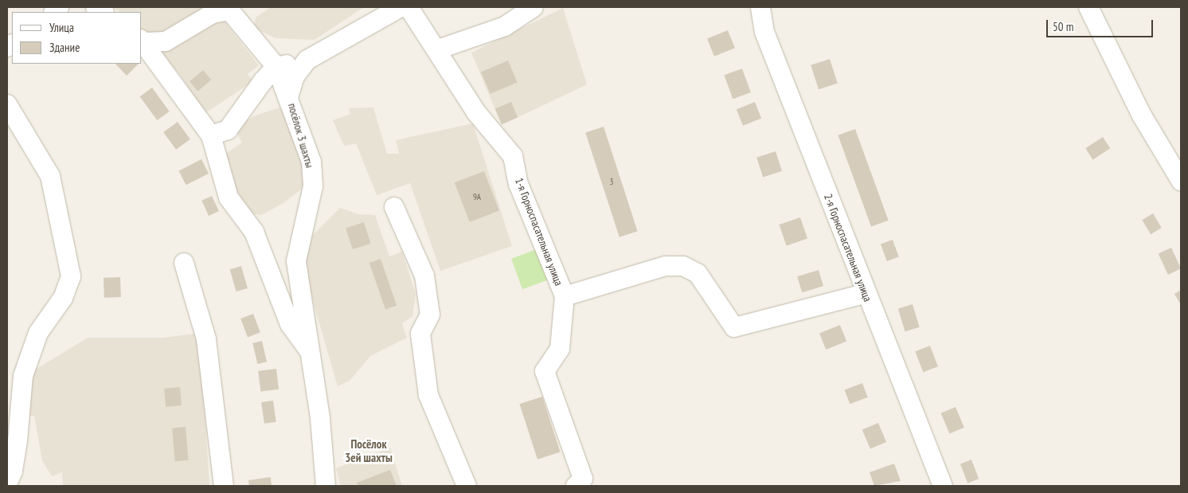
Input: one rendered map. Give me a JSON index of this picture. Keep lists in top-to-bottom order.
{
  "streets": {
    "street": ["посёлок 3 шахты", "1-я Горноспасательная улица", "2-я Горноспасательная улица"]
  },
  "districts": ["Посёлок 3ей шахты"],
  "house_numbers": ["3", "9А"],
  "legend": ["Улица", "Здание"],
  "scale_bar": "50 m"
}
